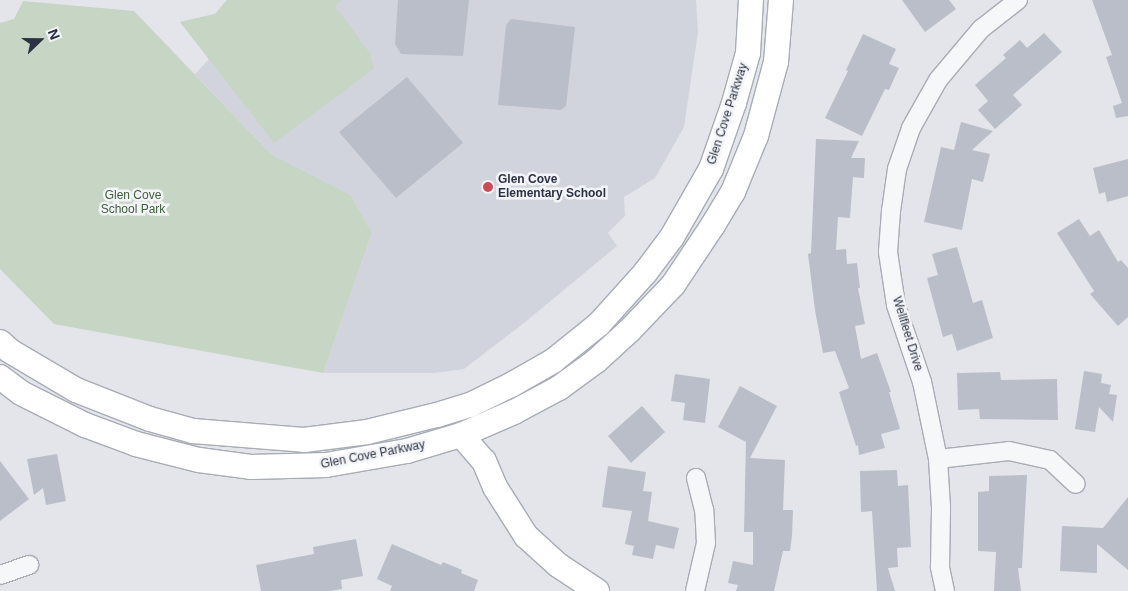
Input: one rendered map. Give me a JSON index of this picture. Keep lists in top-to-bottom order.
{
  "streets": {
    "main road": ["Glen Cove Parkway"],
    "street": ["Wellfleet Drive"]
  },
  "parks": ["Glen Cove School Park"],
  "places": ["Glen Cove Elementary School"],
  "north": "right"
}
